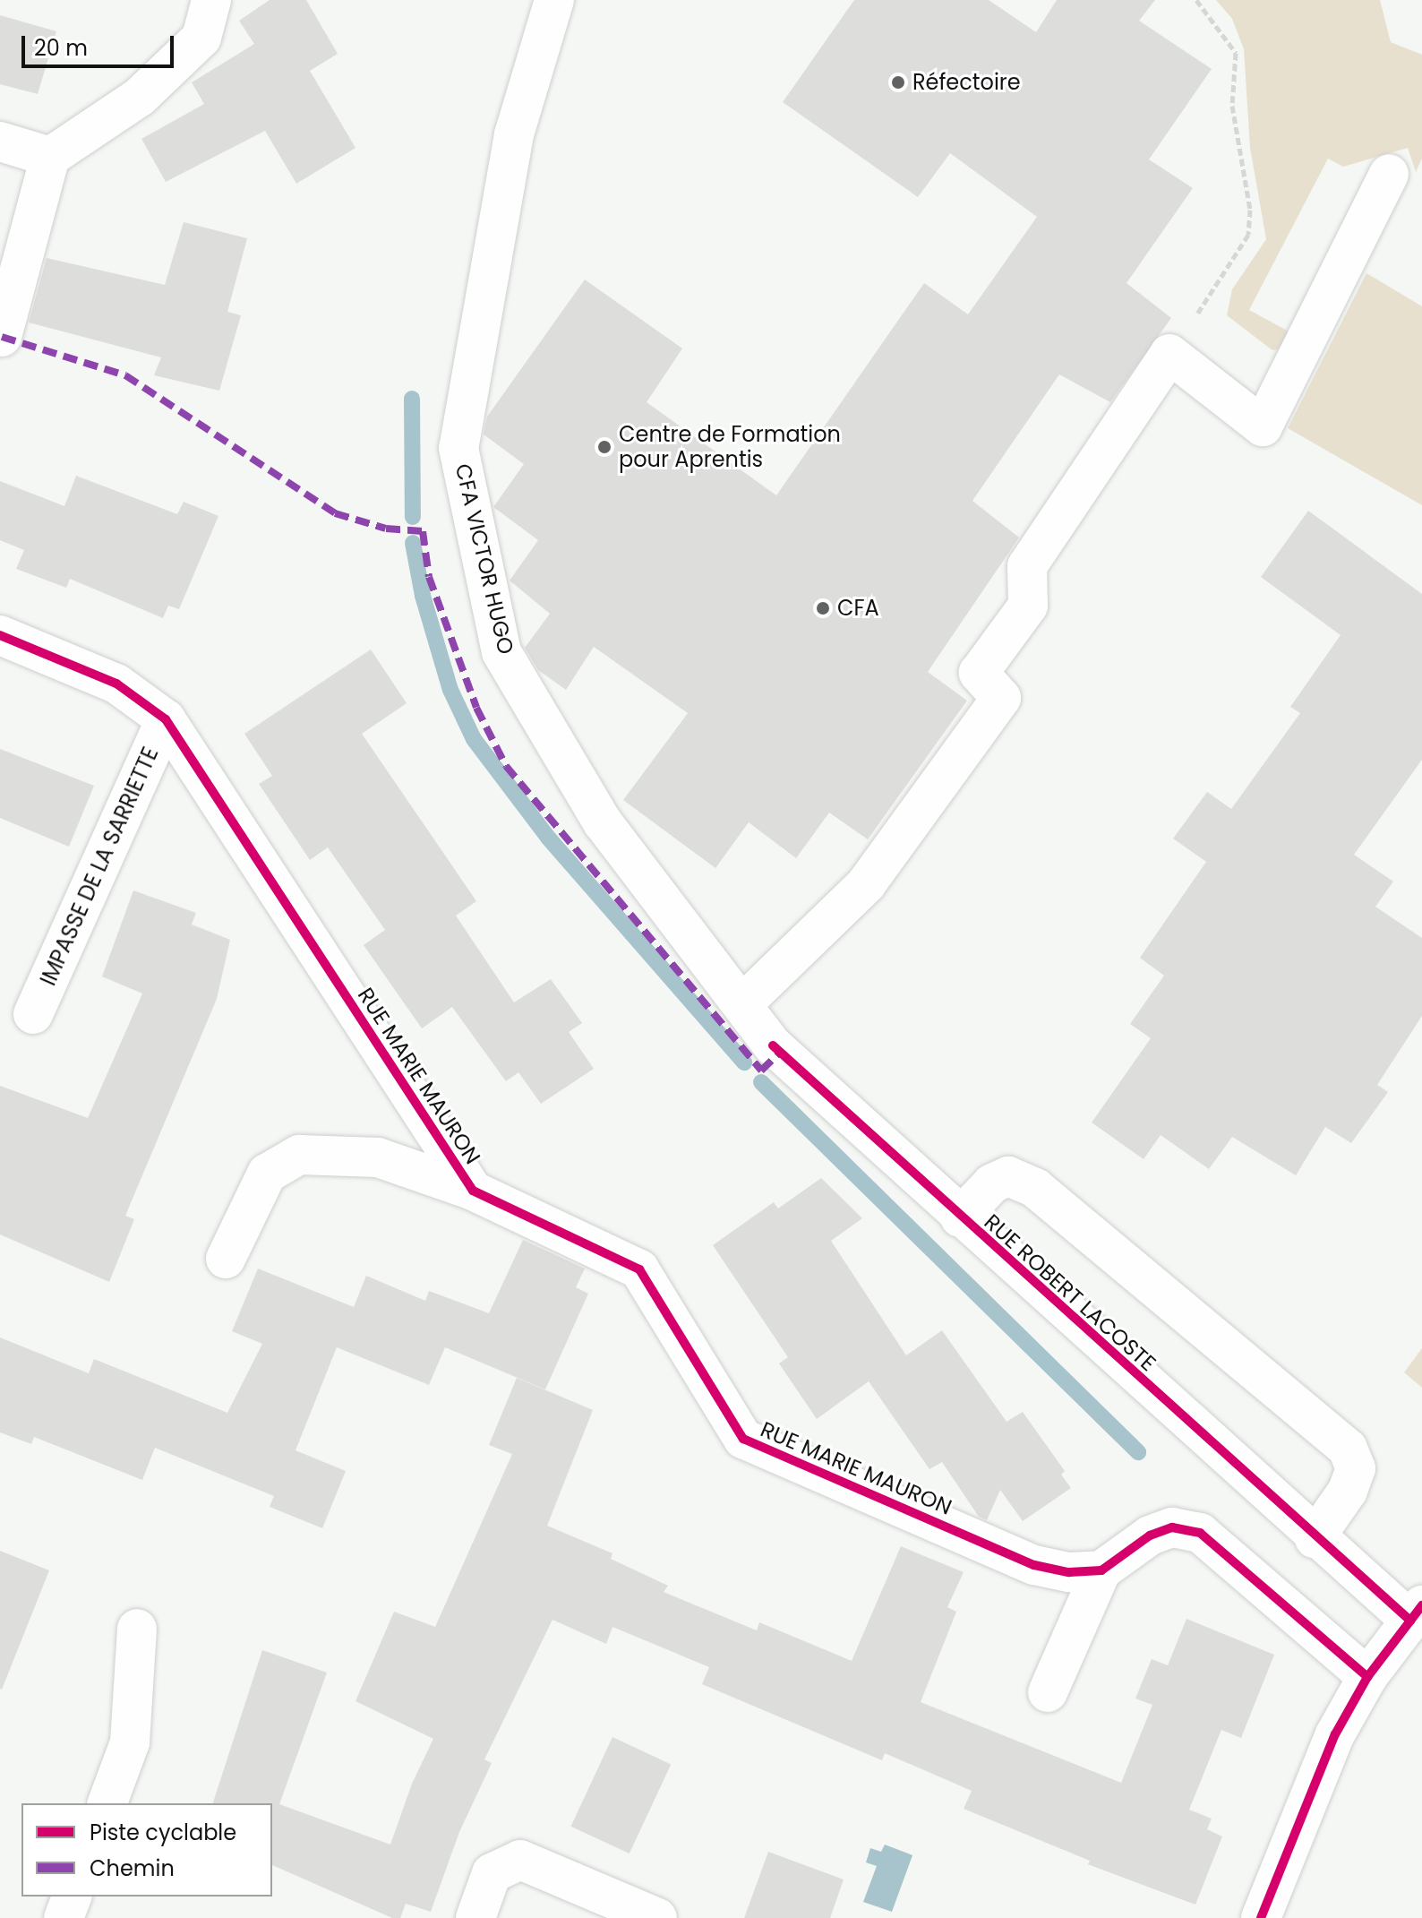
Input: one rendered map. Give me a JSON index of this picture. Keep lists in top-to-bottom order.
{
  "streets": {
    "street": [
      "CFA VICTOR HUGO",
      "IMPASSE DE LA SARRIETTE",
      "RUE MARIE MAURON",
      "RUE ROBERT LACOSTE"
    ]
  },
  "crossings": [
    ["CFA VICTOR HUGO", "RUE ROBERT LACOSTE"],
    ["IMPASSE DE LA SARRIETTE", "RUE MARIE MAURON"]
  ],
  "places": ["Réfectoire", "Centre de Formation pour Aprentis", "CFA"],
  "legend": ["Piste cyclable", "Chemin"],
  "scale_bar": "20 m"
}
